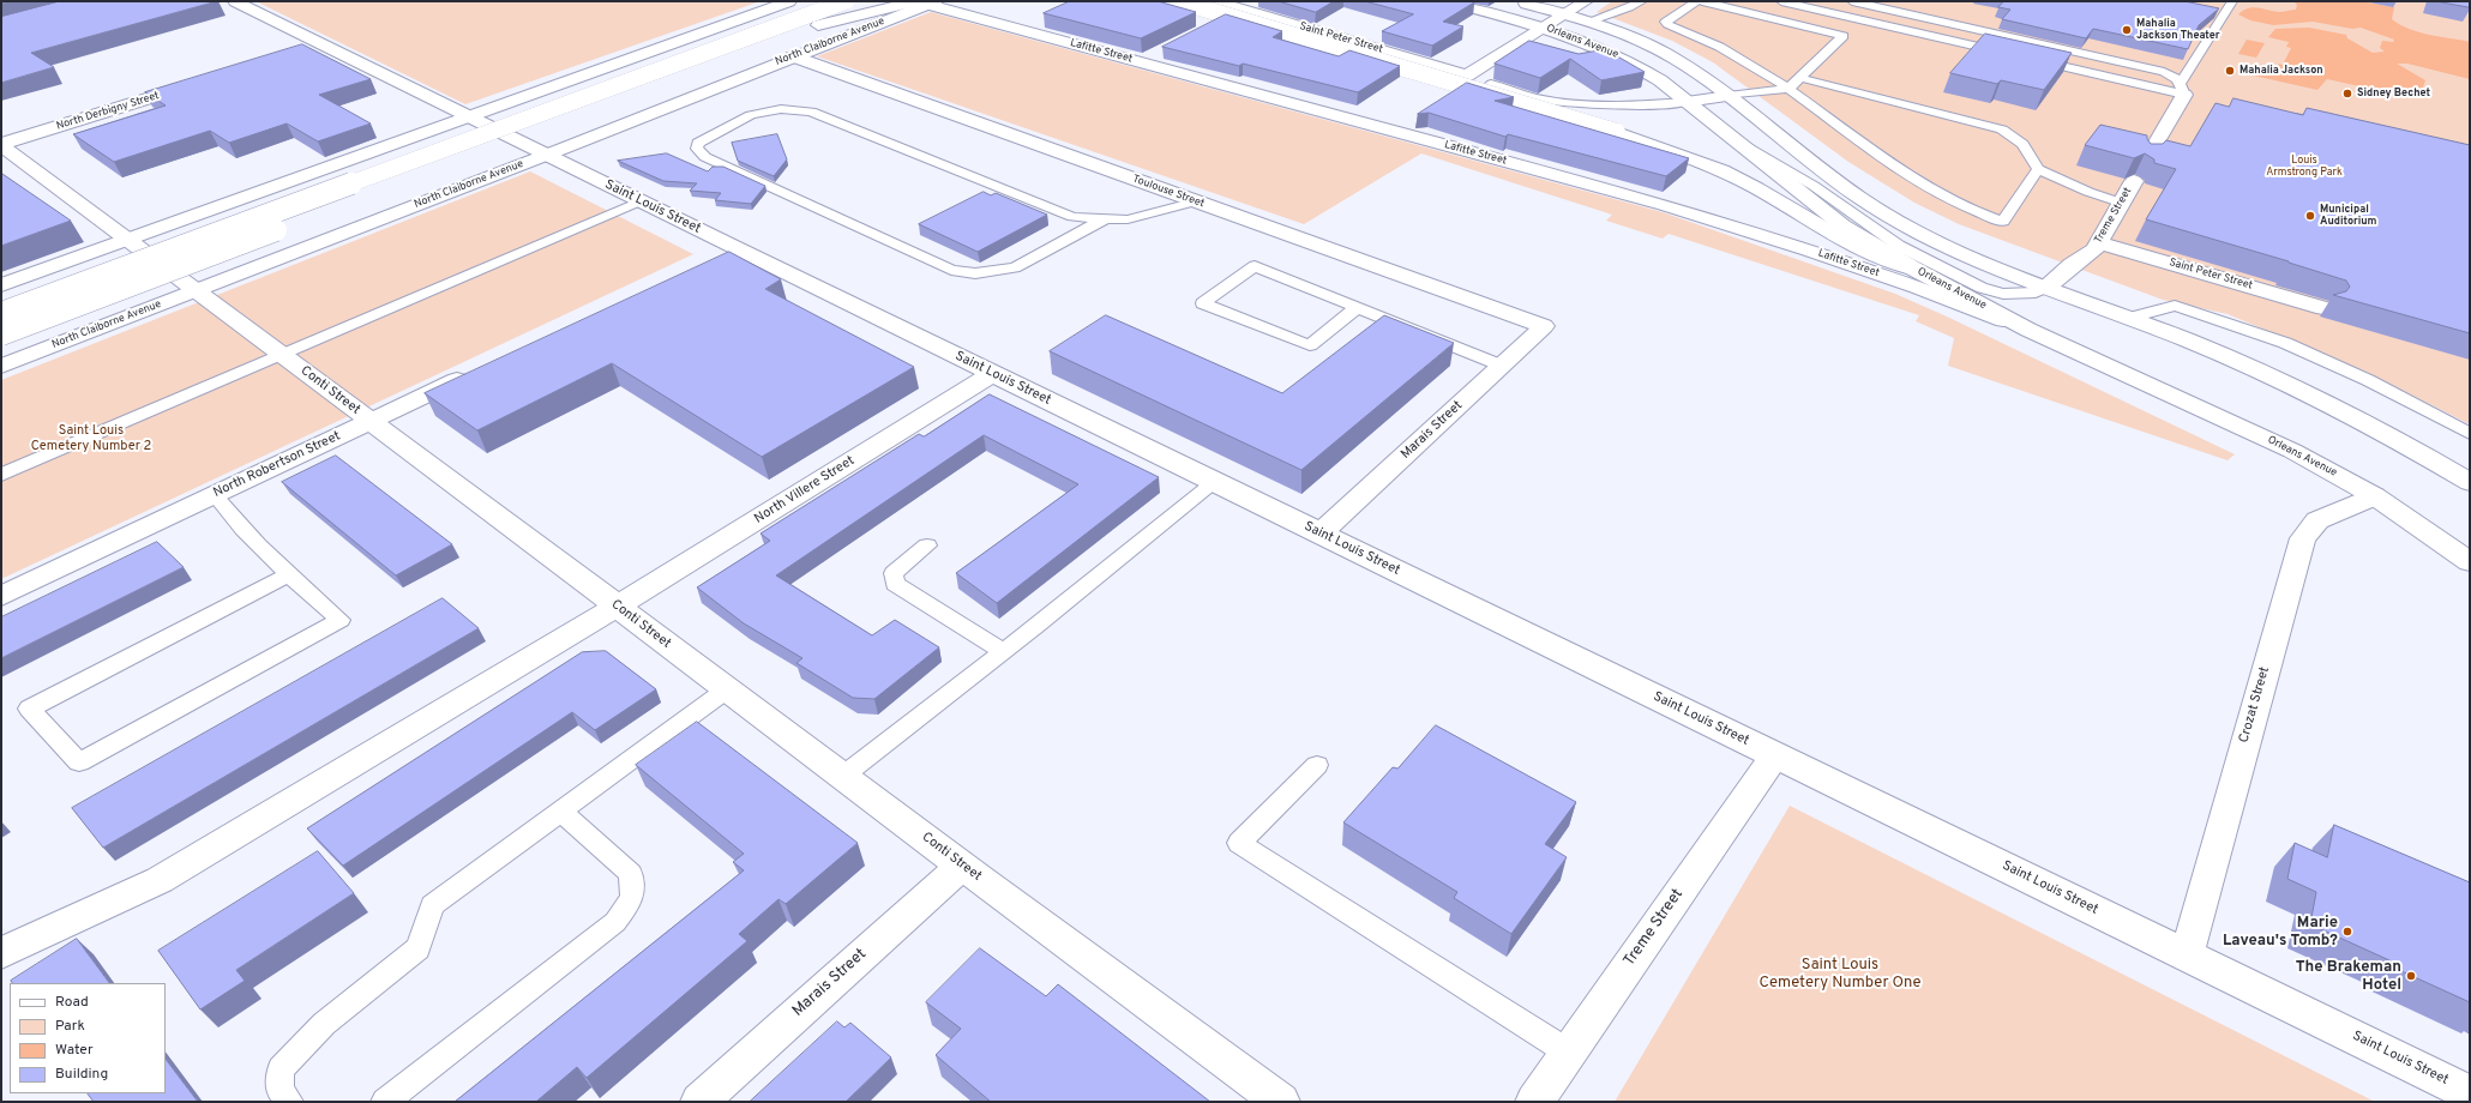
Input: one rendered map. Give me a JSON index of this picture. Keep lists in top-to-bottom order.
{
  "streets": {
    "main road": [
      "Saint Peter Street",
      "North Claiborne Avenue",
      "Orleans Avenue",
      "Lafitte Street",
      "North Derbigny Street",
      "Toulouse Street",
      "Saint Louis Street",
      "Treme Street",
      "Conti Street",
      "Marais Street",
      "North Robertson Street",
      "North Villere Street",
      "Crozat Street"
    ]
  },
  "crossings": [
    ["Saint Peter Street", "Orleans Avenue"],
    ["Saint Peter Street", "Treme Street"],
    ["North Claiborne Avenue", "Lafitte Street"],
    ["North Claiborne Avenue", "Toulouse Street"],
    ["North Claiborne Avenue", "Saint Louis Street"],
    ["North Claiborne Avenue", "Conti Street"],
    ["Orleans Avenue", "Lafitte Street"],
    ["Orleans Avenue", "Treme Street"],
    ["Orleans Avenue", "Crozat Street"],
    ["North Derbigny Street", "Conti Street"],
    ["Toulouse Street", "Marais Street"],
    ["Saint Louis Street", "Treme Street"],
    ["Saint Louis Street", "Marais Street"],
    ["Saint Louis Street", "North Villere Street"],
    ["Saint Louis Street", "Crozat Street"],
    ["Conti Street", "Marais Street"],
    ["Conti Street", "North Robertson Street"],
    ["Conti Street", "North Villere Street"]
  ],
  "parks": ["Louis Armstrong Park", "Saint Louis Cemetery Number 2", "Saint Louis Cemetery Number One"],
  "places": [
    "Mahalia Jackson Theater",
    "Mahalia Jackson",
    "Sidney Bechet",
    "Municipal Auditorium",
    "Marie Laveau's Tomb?",
    "The Brakeman Hotel"
  ],
  "legend": [
    "Road",
    "Park",
    "Water",
    "Building"
  ]
}
